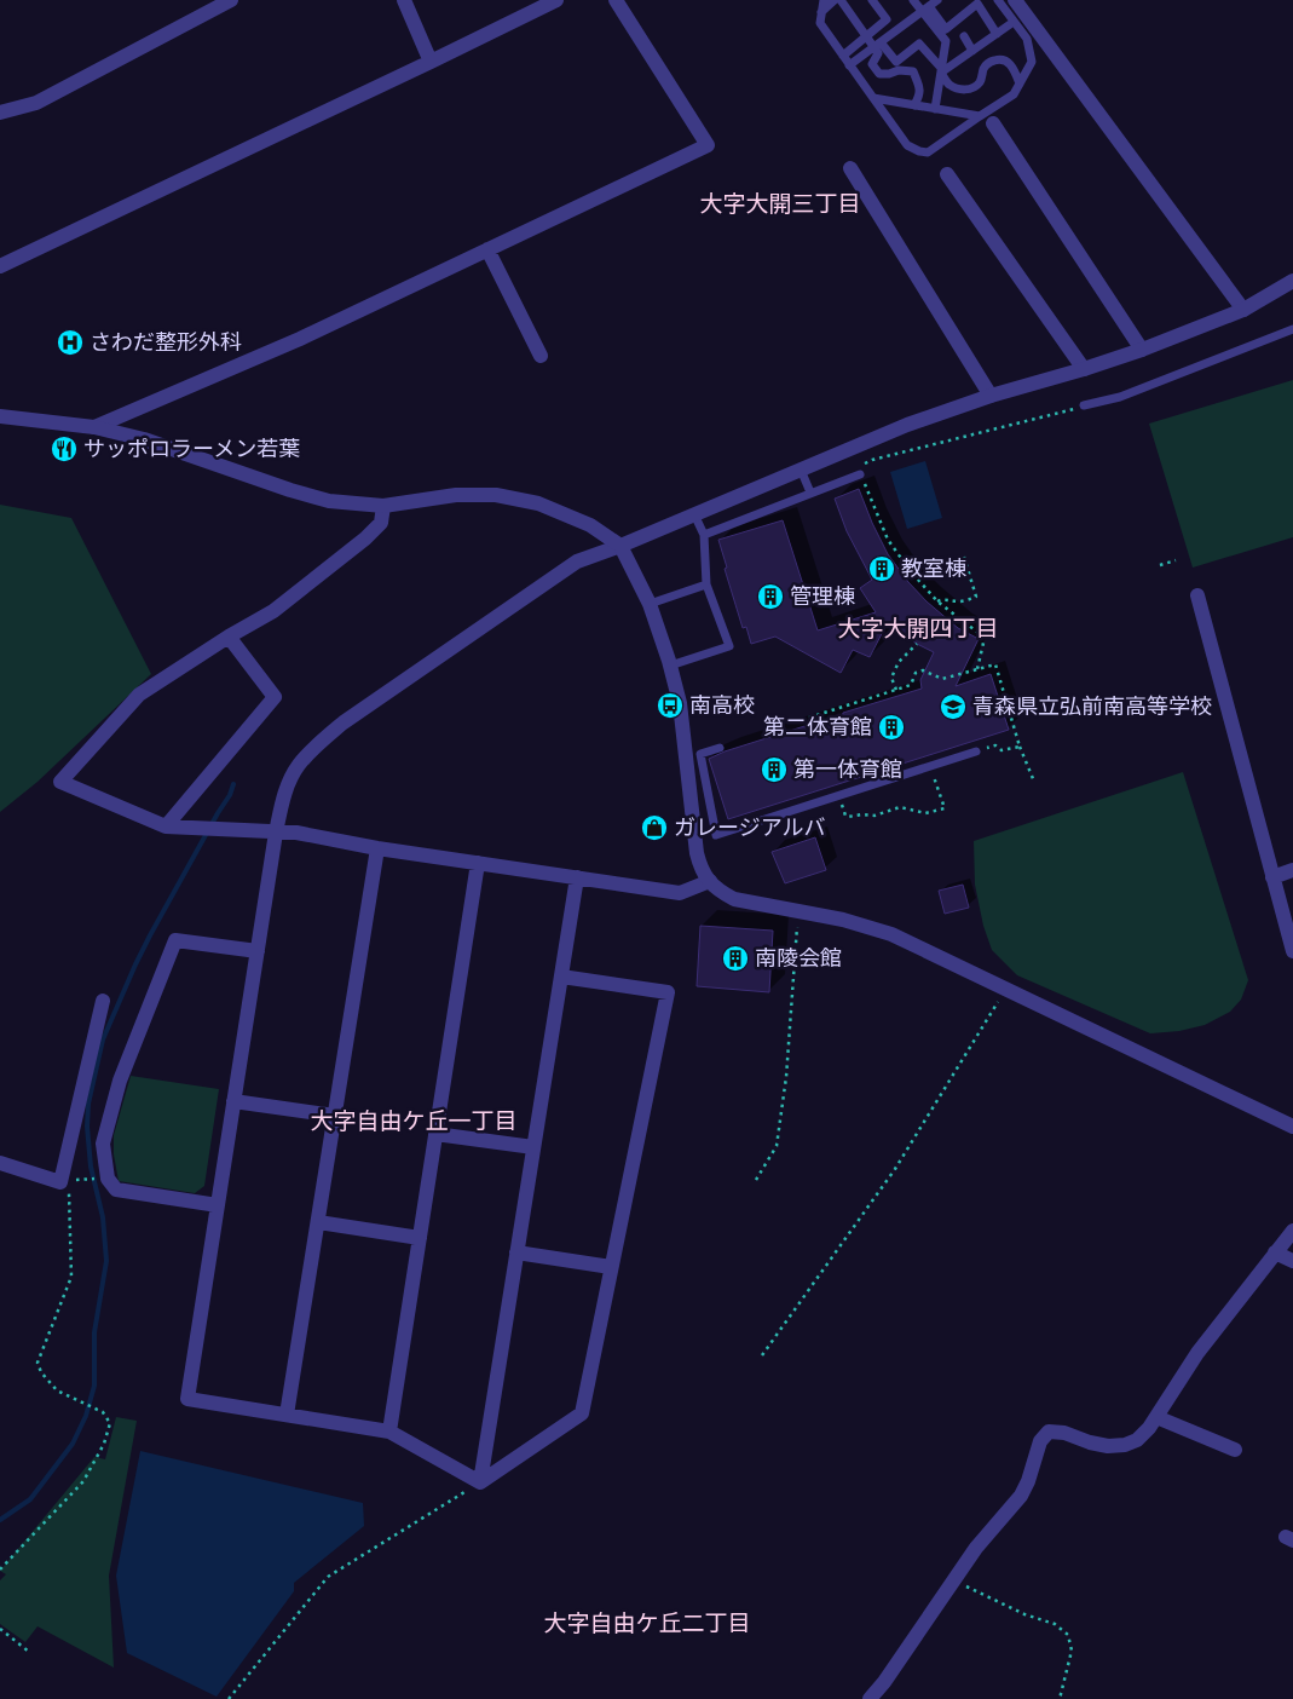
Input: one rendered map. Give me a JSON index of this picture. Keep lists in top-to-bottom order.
{
  "districts": [
    "大字大開三丁目",
    "大字大開四丁目",
    "大字自由ケ丘一丁目",
    "大字自由ケ丘二丁目"
  ],
  "places": {
    "hospital": ["さわだ整形外科"],
    "restaurant": ["サッポロラーメン若葉"],
    "building": [
      "教室棟",
      "管理棟",
      "第二体育館",
      "第一体育館",
      "南陵会館"
    ],
    "bus stop": ["南高校"],
    "school or university": ["青森県立弘前南高等学校"],
    "shop": ["ガレージアルバ"]
  }
}
